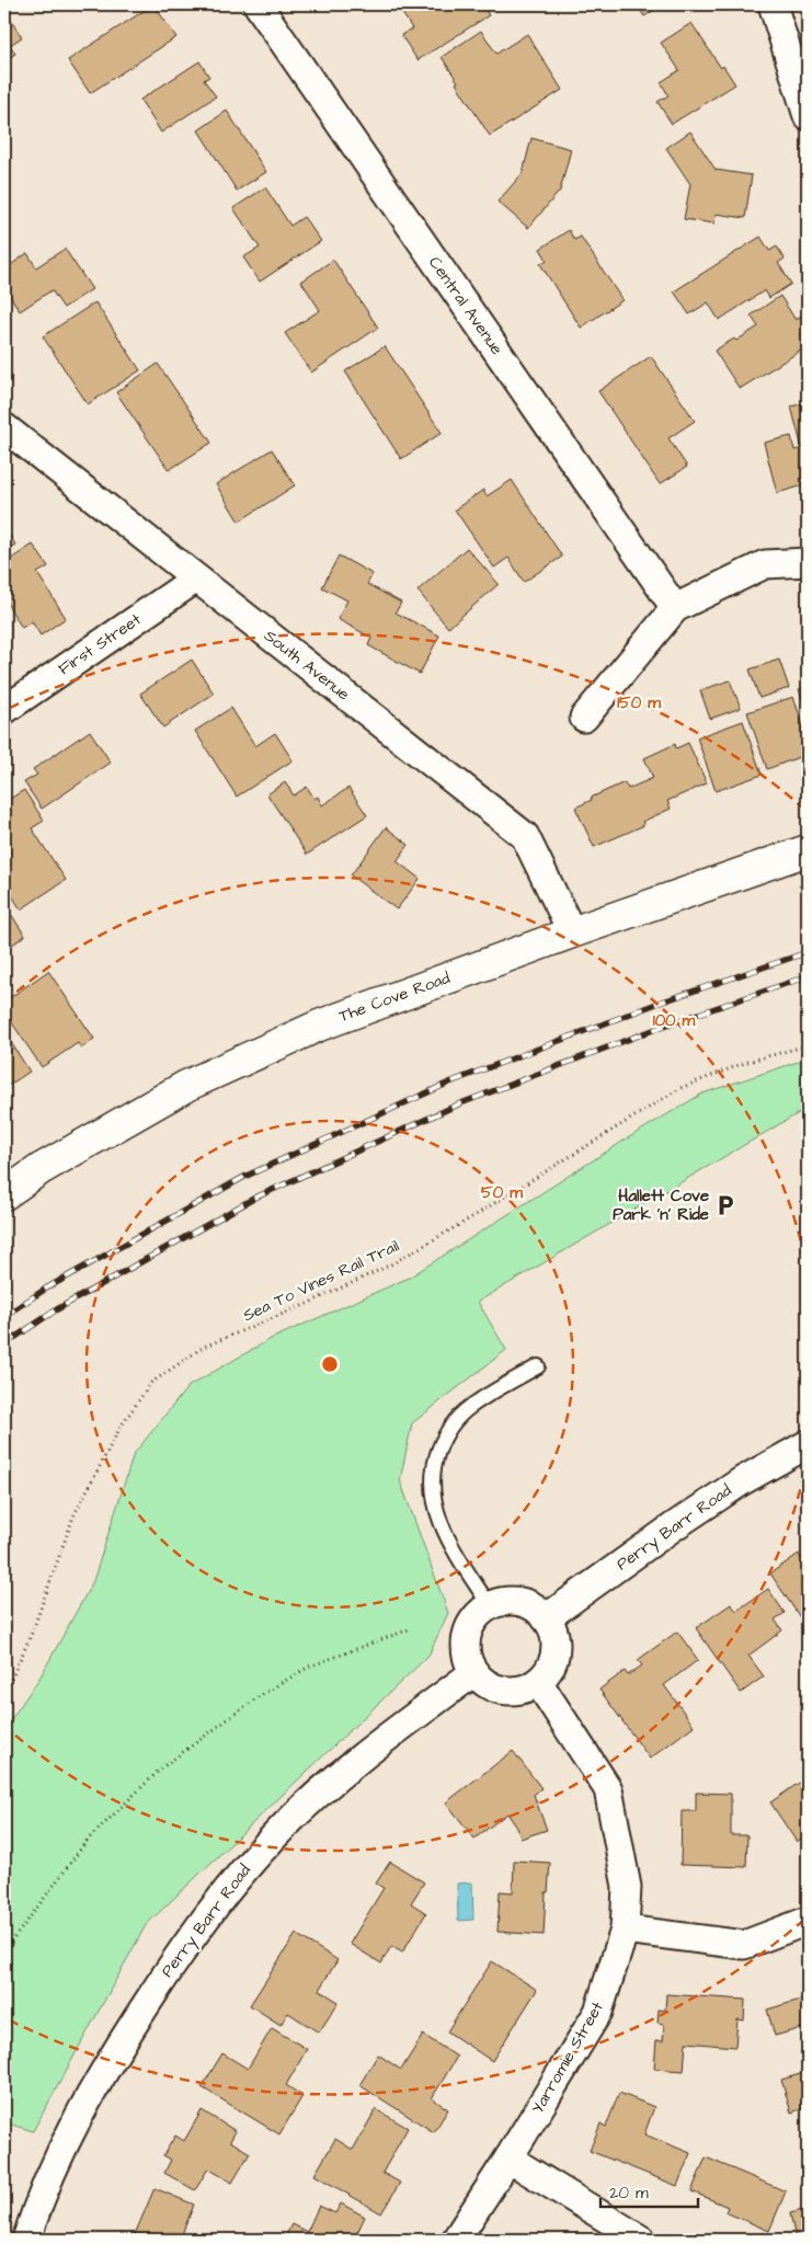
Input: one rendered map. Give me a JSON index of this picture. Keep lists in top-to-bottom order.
{
  "streets": {
    "street": [
      "Central Avenue",
      "First Street",
      "South Avenue",
      "The Cove Road",
      "Perry Barr Road",
      "Yarromie Street"
    ],
    "path": ["Sea To Vines Rail Trail"]
  },
  "crossings": [
    ["First Street", "South Avenue"],
    ["South Avenue", "The Cove Road"],
    ["Perry Barr Road", "Yarromie Street"]
  ],
  "places": {
    "parking": ["Hallett Cove Park 'n' Ride"]
  },
  "scale_bar": "20 m",
  "rings": ["150 m", "100 m", "50 m"]
}
